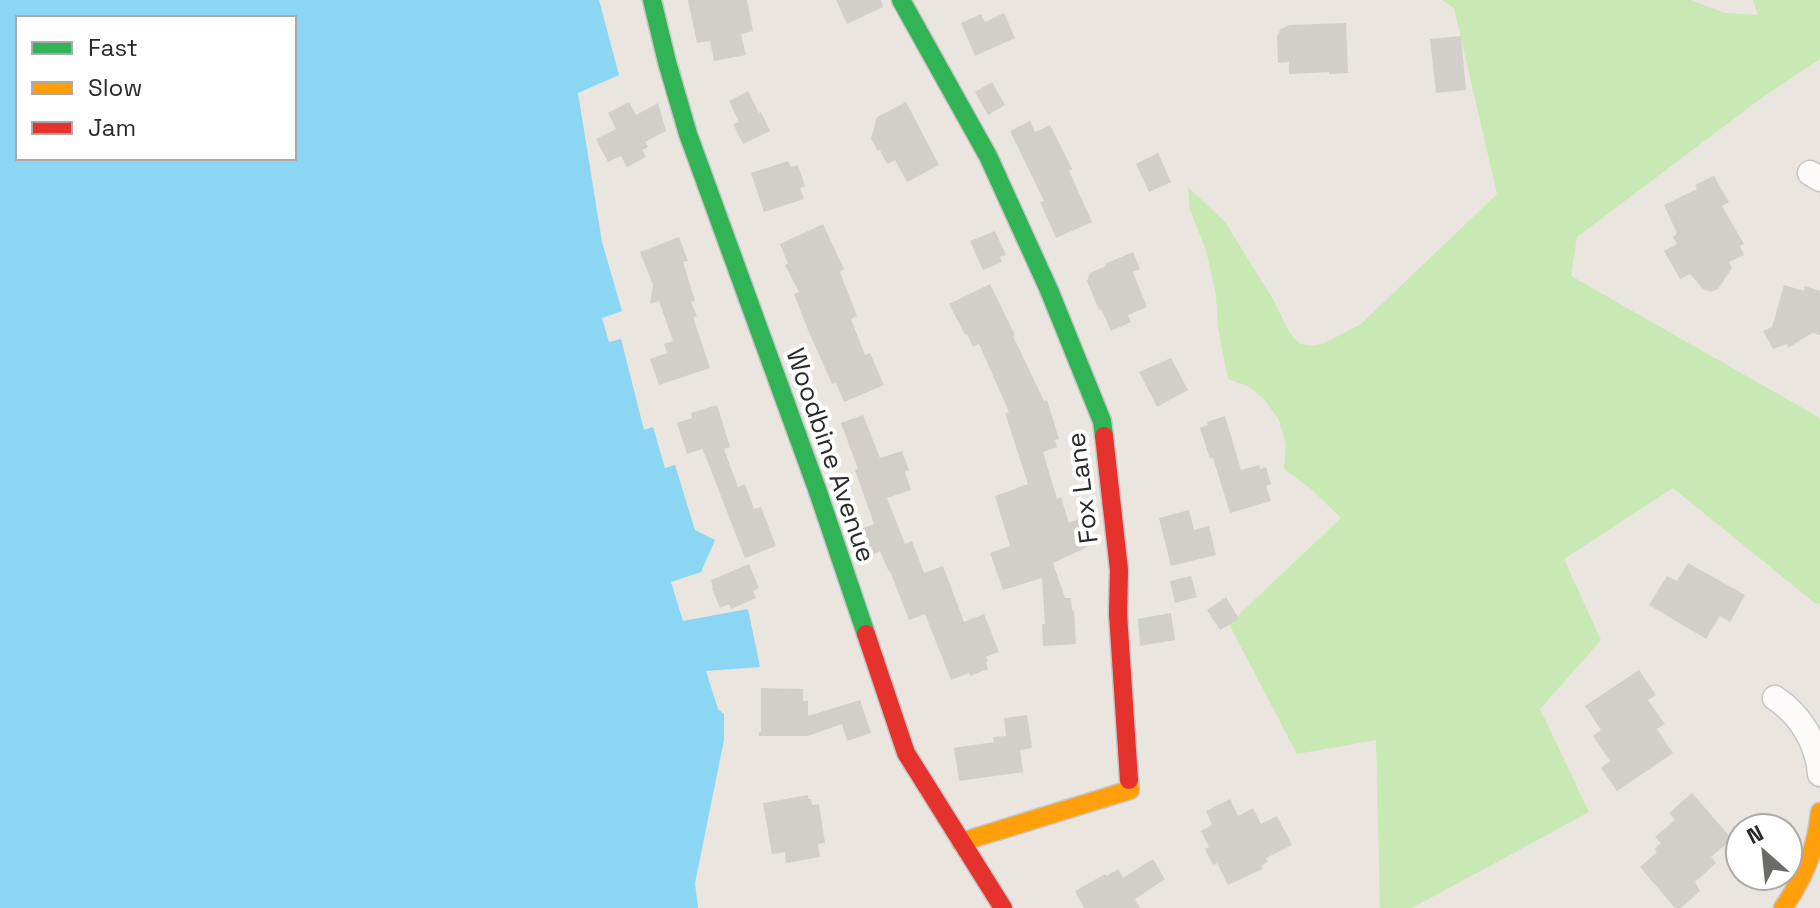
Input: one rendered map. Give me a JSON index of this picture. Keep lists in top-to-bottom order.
{
  "streets": {
    "street": ["Woodbine Avenue", "Fox Lane"]
  },
  "crossings": [
    ["Woodbine Avenue", "Fox Lane"]
  ],
  "legend": ["Fast", "Slow", "Jam"],
  "north": "top left"
}
